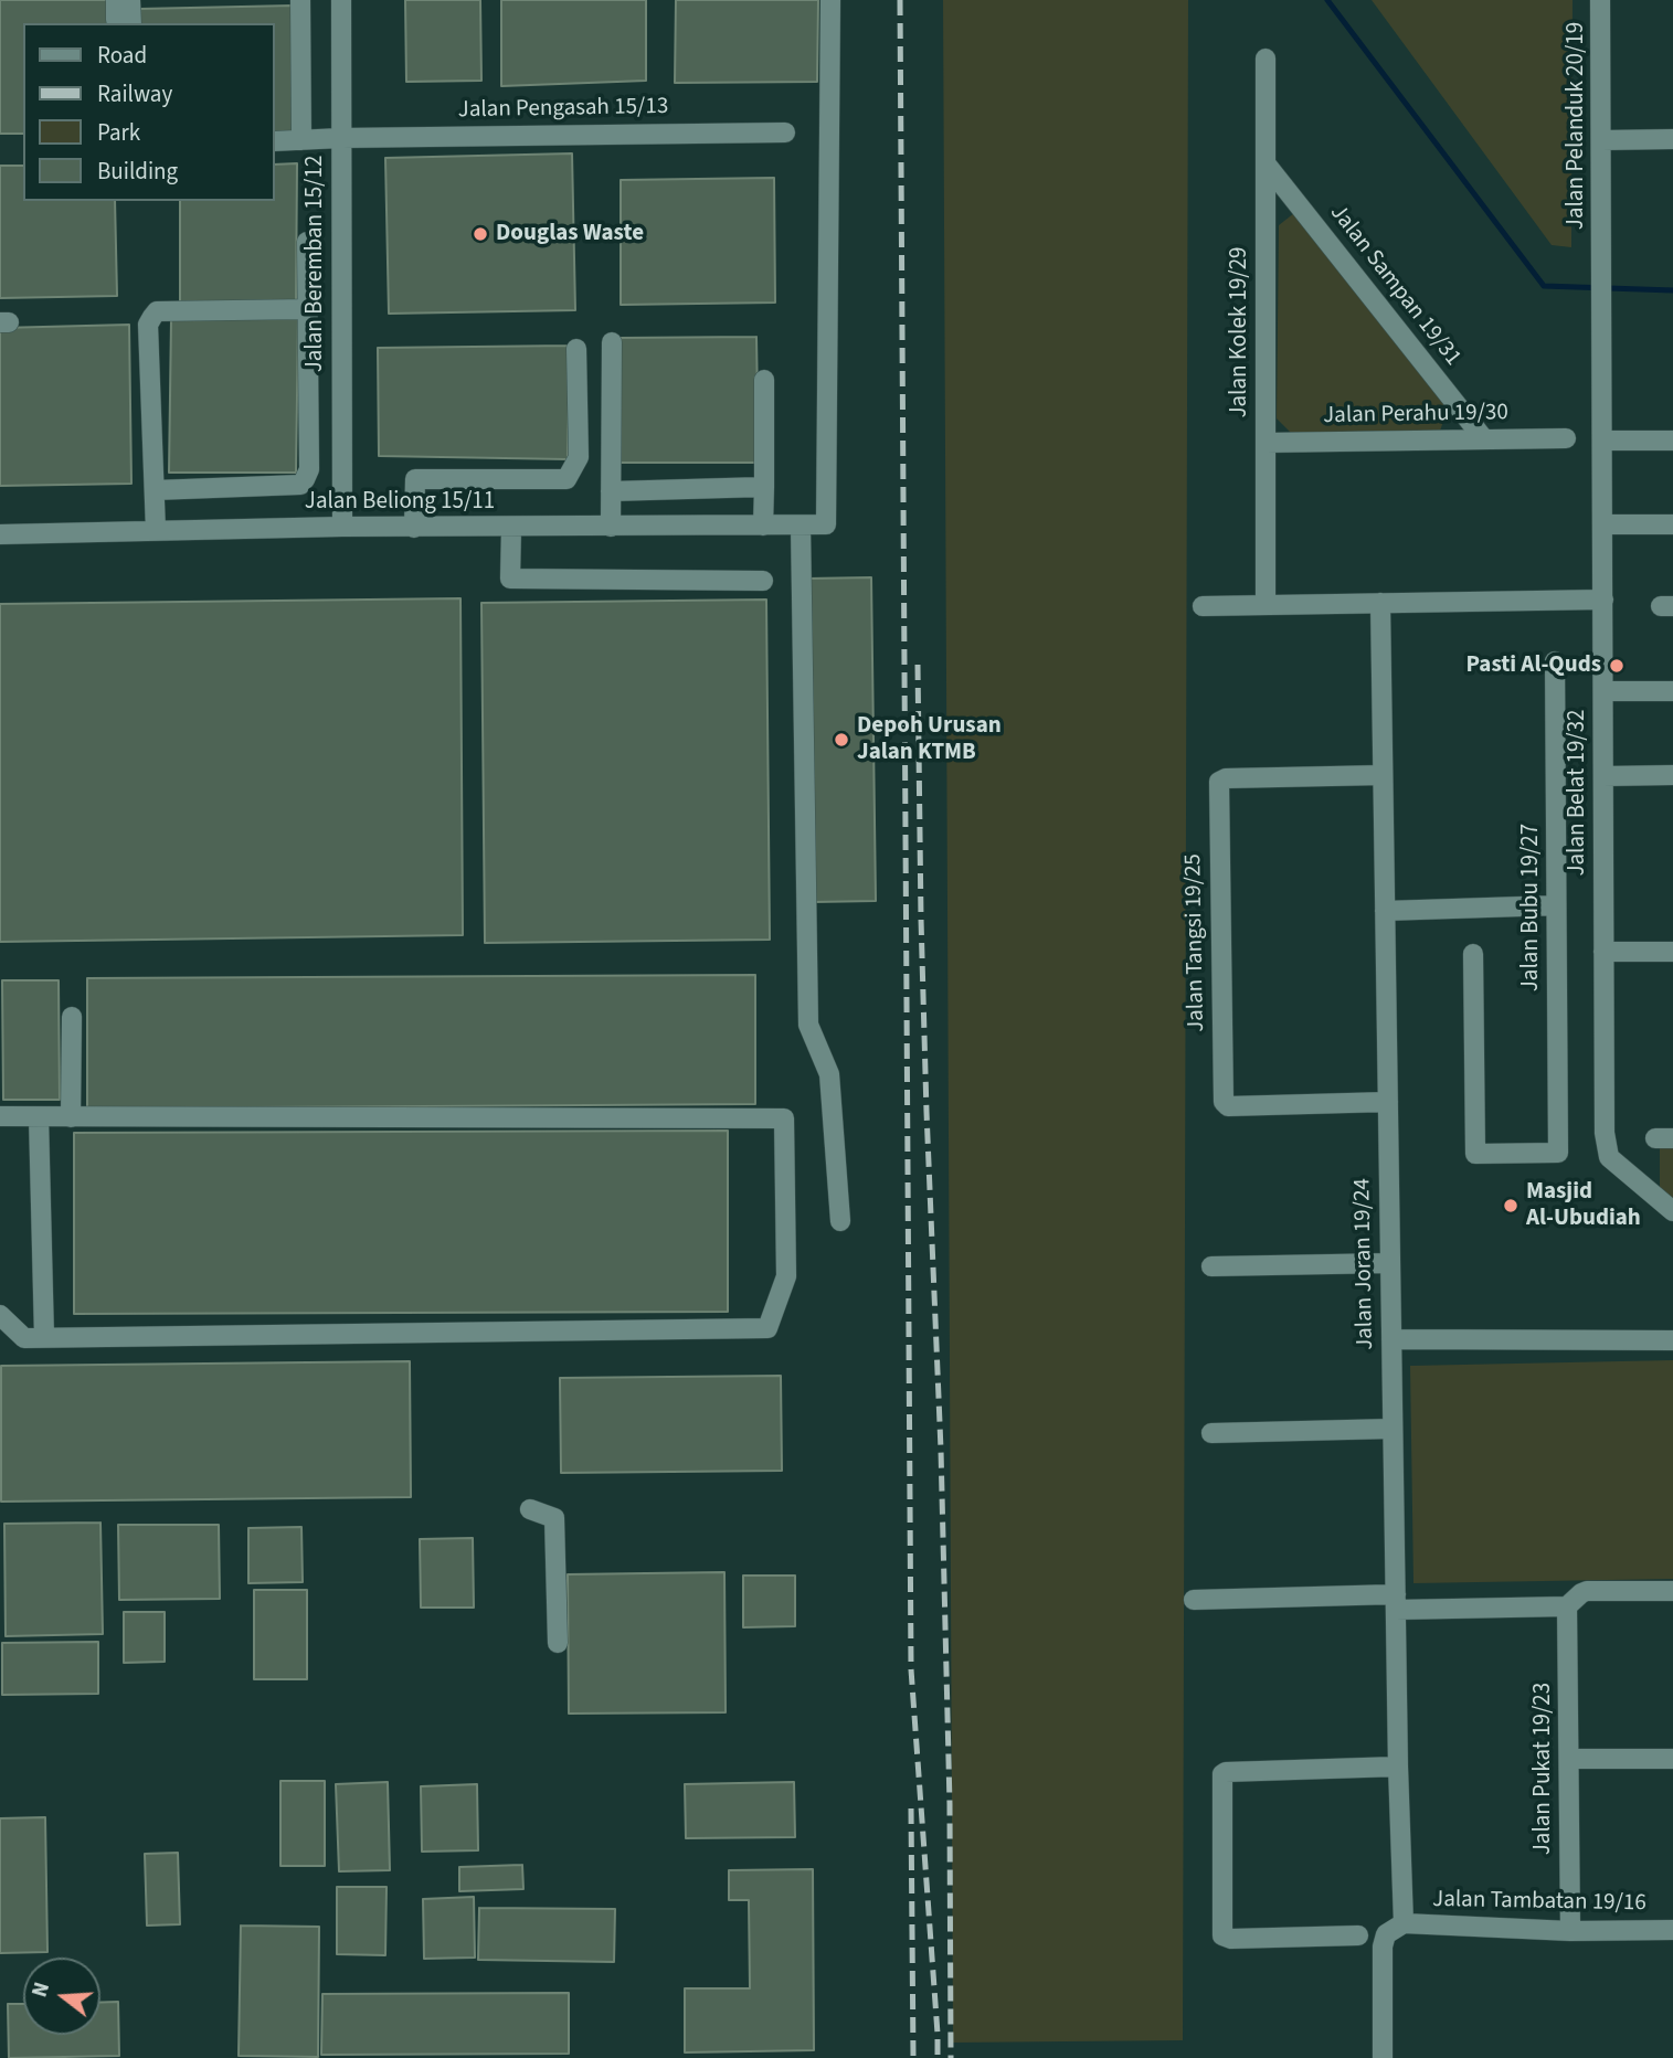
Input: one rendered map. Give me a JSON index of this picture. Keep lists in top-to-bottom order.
{
  "streets": {
    "street": [
      "Jalan Pengasah 15/13",
      "Jalan Pelanduk 20/19",
      "Jalan Beremban 15/12",
      "Jalan Sampan 19/31",
      "Jalan Kolek 19/29",
      "Jalan Perahu 19/30",
      "Jalan Beliong 15/11",
      "Jalan Belat 19/32",
      "Jalan Bubu 19/27",
      "Jalan Tangsi 19/25",
      "Jalan Joran 19/24",
      "Jalan Pukat 19/23",
      "Jalan Tambatan 19/16"
    ]
  },
  "crossings": [
    ["Jalan Pengasah 15/13", "Jalan Beremban 15/12"],
    ["Jalan Pelanduk 20/19", "Jalan Belat 19/32"],
    ["Jalan Beremban 15/12", "Jalan Beliong 15/11"],
    ["Jalan Sampan 19/31", "Jalan Kolek 19/29"],
    ["Jalan Sampan 19/31", "Jalan Perahu 19/30"],
    ["Jalan Kolek 19/29", "Jalan Perahu 19/30"],
    ["Jalan Tangsi 19/25", "Jalan Joran 19/24"],
    ["Jalan Joran 19/24", "Jalan Tambatan 19/16"],
    ["Jalan Pukat 19/23", "Jalan Tambatan 19/16"]
  ],
  "places": [
    "Douglas Waste",
    "Pasti Al-Quds",
    "Depoh Urusan Jalan KTMB",
    "Masjid Al-Ubudiah"
  ],
  "legend": [
    "Road",
    "Railway",
    "Park",
    "Building"
  ],
  "north": "left"
}
